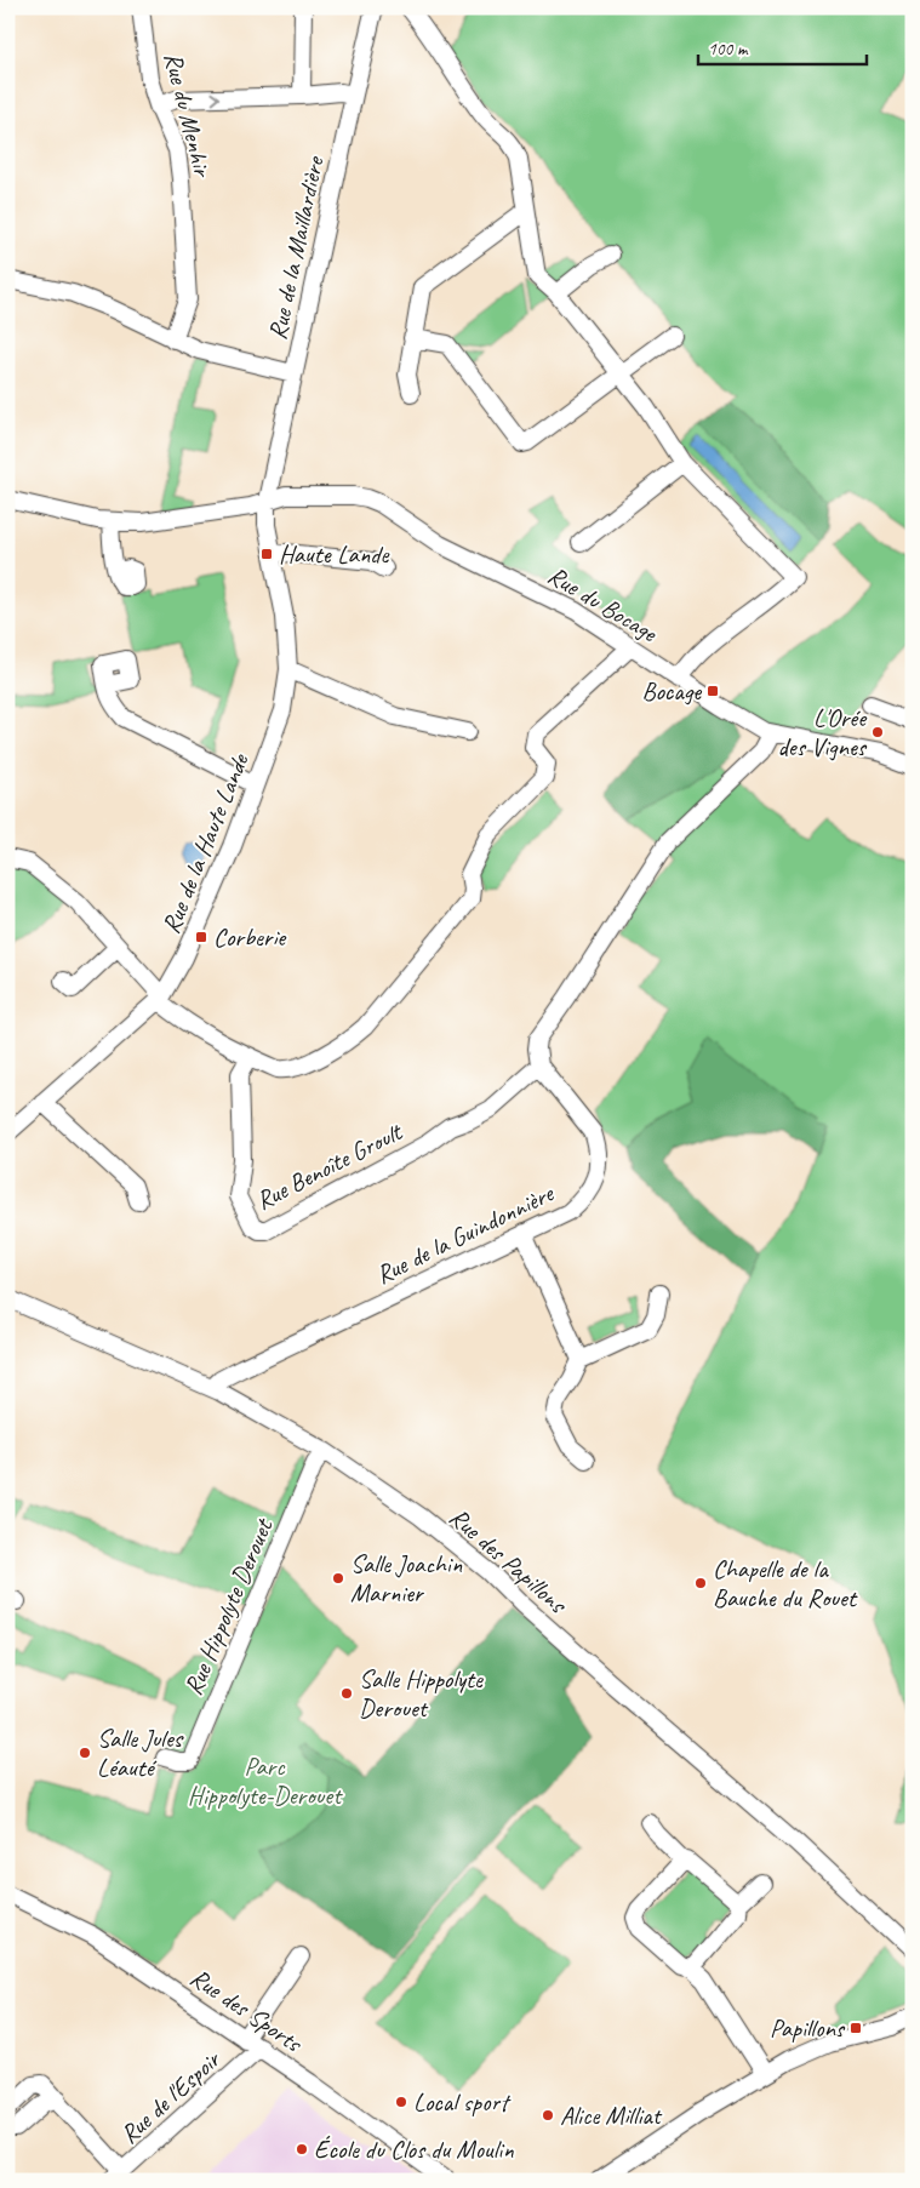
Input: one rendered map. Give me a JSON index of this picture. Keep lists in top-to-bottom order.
{
  "streets": {
    "street": [
      "Rue du Menhir",
      "Rue de la Maillardière",
      "Rue du Bocage",
      "Rue de la Haute Lande",
      "Rue Benoîte Groult",
      "Rue de la Guindonnière",
      "Rue des Papillons",
      "Rue Hippolyte Derouet",
      "Rue des Sports",
      "Rue de l'Espoir"
    ]
  },
  "crossings": [
    ["Rue de la Maillardière", "Rue du Bocage"],
    ["Rue de la Maillardière", "Rue de la Haute Lande"],
    ["Rue du Bocage", "Rue de la Haute Lande"],
    ["Rue Benoîte Groult", "Rue de la Guindonnière"],
    ["Rue de la Guindonnière", "Rue des Papillons"],
    ["Rue des Papillons", "Rue Hippolyte Derouet"],
    ["Rue des Sports", "Rue de l'Espoir"]
  ],
  "parks": ["Parc Hippolyte-Derouet"],
  "places": {
    "transit": [
      "Haute Lande",
      "Bocage",
      "Corberie",
      "Papillons"
    ],
    "other": [
      "L'Orée des Vignes",
      "Salle Joachin Marnier",
      "Chapelle de la Bauche du Rouet",
      "Salle Hippolyte Derouet",
      "Salle Jules Léauté",
      "Local sport",
      "Alice Milliat",
      "École du Clos du Moulin"
    ]
  },
  "scale_bar": "100 m"
}
